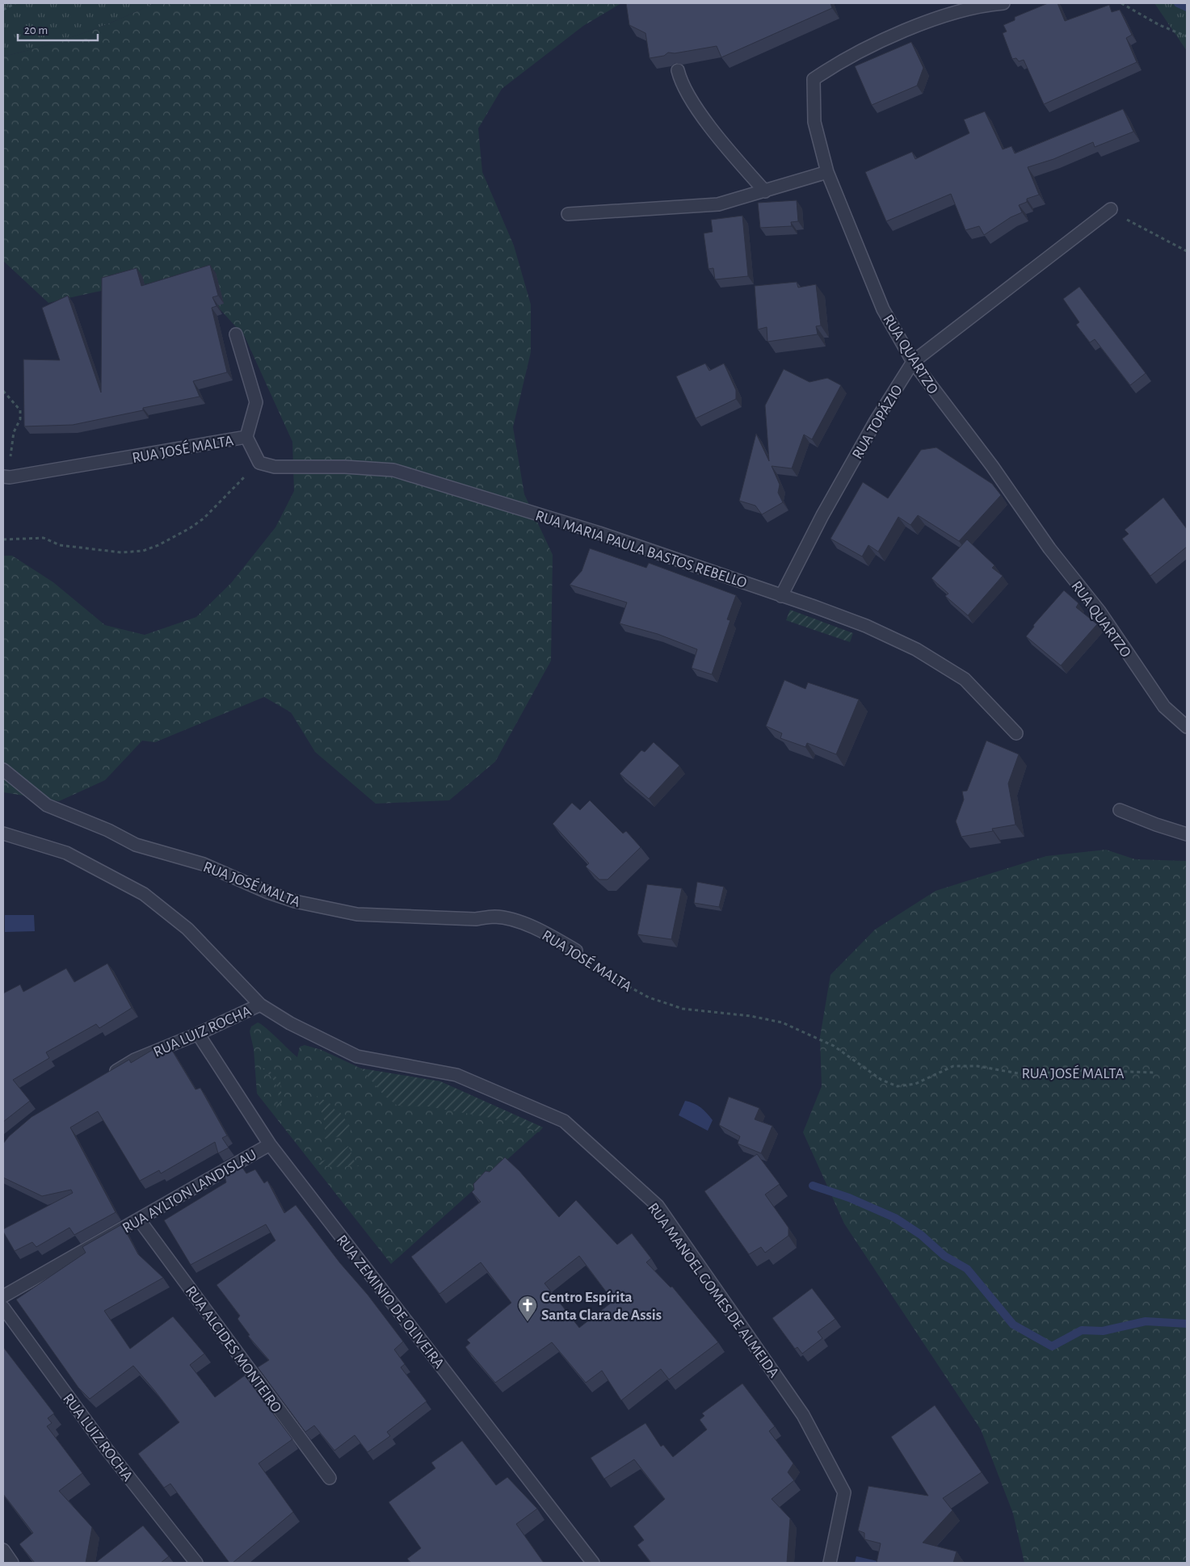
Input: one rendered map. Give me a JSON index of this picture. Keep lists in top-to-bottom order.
{
  "streets": {
    "street": [
      "RUA QUARTZO",
      "RUA TOPÁZIO",
      "RUA JOSÉ MALTA",
      "RUA MARIA PAULA BASTOS REBELLO",
      "RUA LUIZ ROCHA",
      "RUA AYLTON LANDISLAU",
      "RUA MANOEL GOMES DE ALMEIDA",
      "RUA ZEMINIO DE OLIVEIRA",
      "RUA ALCIDES MONTEIRO"
    ]
  },
  "crossings": [
    ["RUA QUARTZO", "RUA TOPÁZIO"],
    ["RUA TOPÁZIO", "RUA MARIA PAULA BASTOS REBELLO"],
    ["RUA LUIZ ROCHA", "RUA MANOEL GOMES DE ALMEIDA"],
    ["RUA LUIZ ROCHA", "RUA ZEMINIO DE OLIVEIRA"],
    ["RUA AYLTON LANDISLAU", "RUA ZEMINIO DE OLIVEIRA"],
    ["RUA AYLTON LANDISLAU", "RUA ALCIDES MONTEIRO"]
  ],
  "places": {
    "church": ["Centro Espírita Santa Clara de Assis"]
  },
  "scale_bar": "20 m"
}
